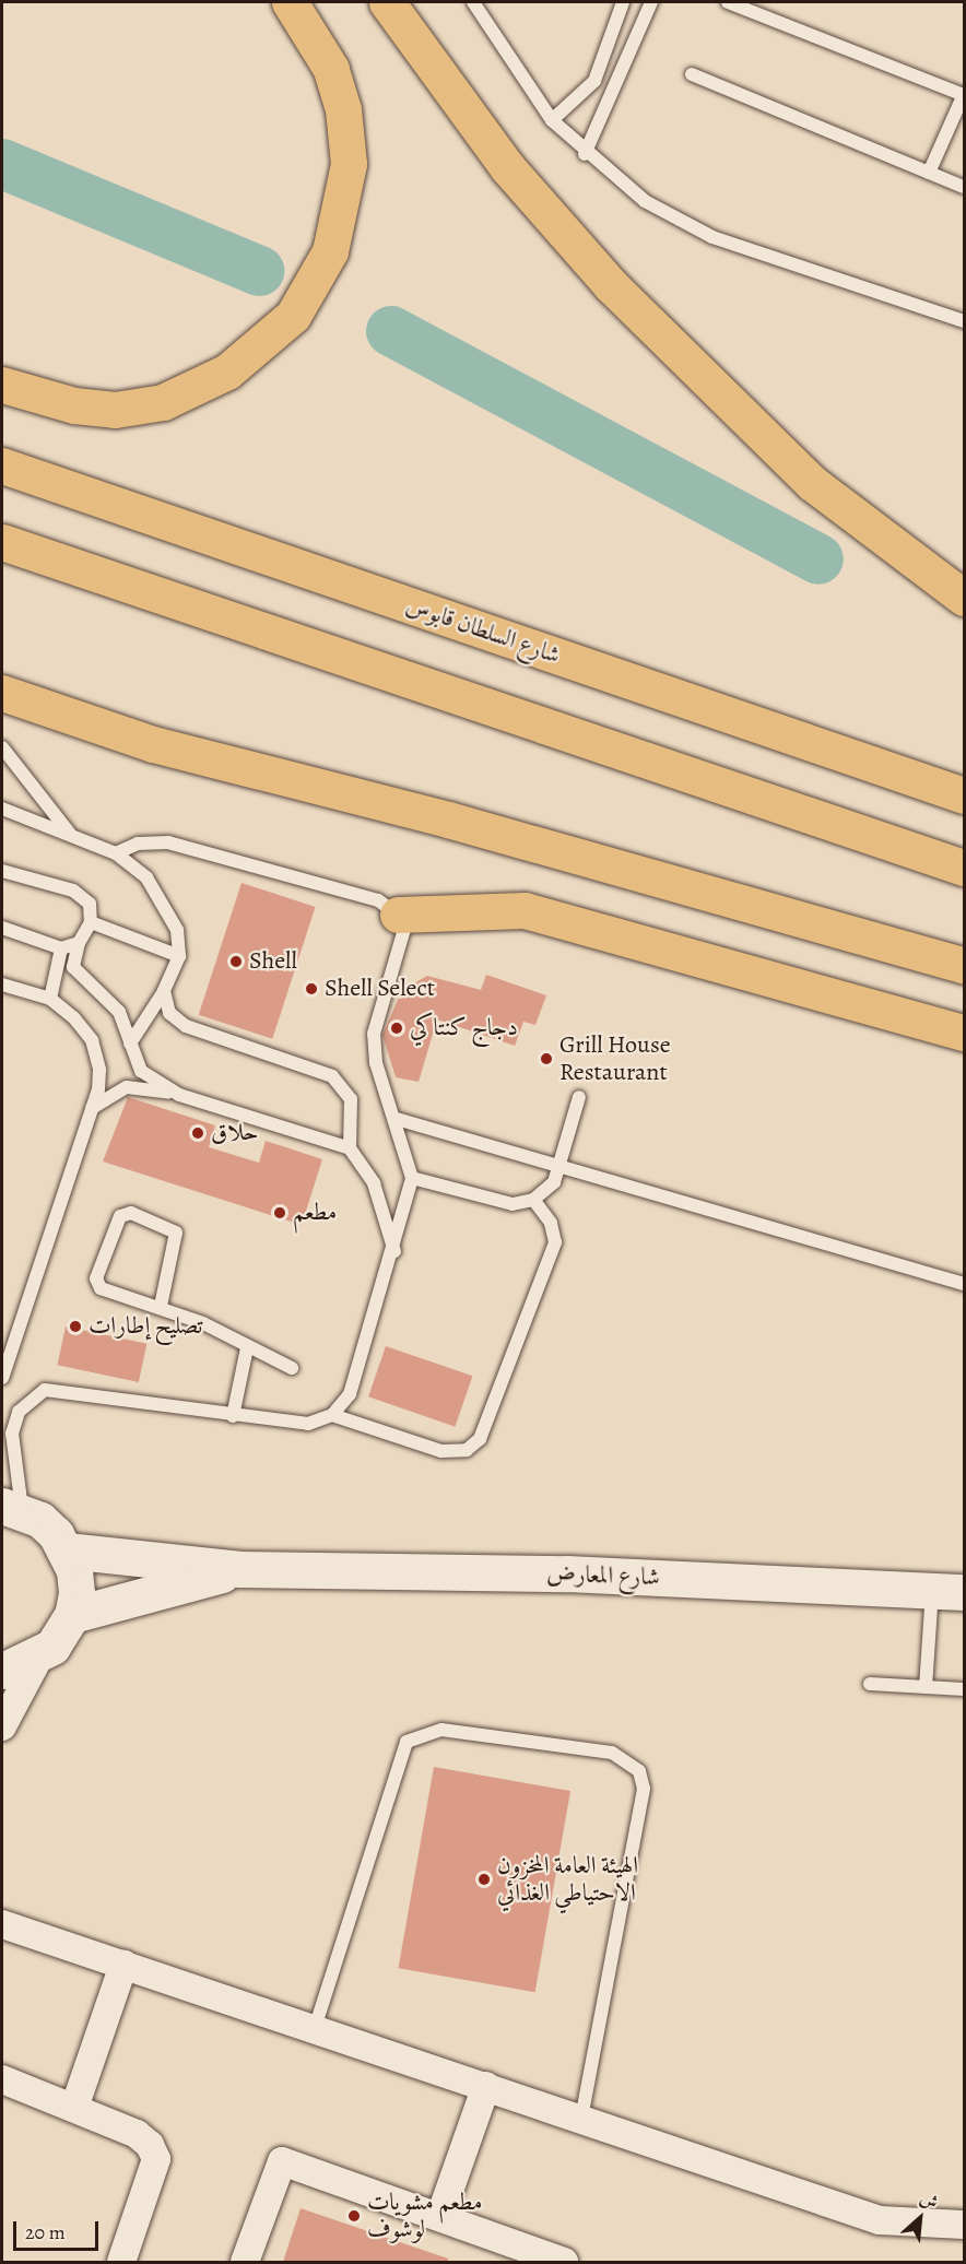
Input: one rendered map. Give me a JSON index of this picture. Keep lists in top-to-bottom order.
{
  "streets": {
    "highway": ["شارع السلطان قابوس"],
    "main road": ["شارع المعارض"]
  },
  "places": [
    "Shell",
    "Shell Select",
    "دجاج كنتاكي",
    "Grill House Restaurant",
    "حلاق",
    "مطعم",
    "تصليح إطارات",
    "الهيئة العامة المخزون الاحتياطي الغذائي",
    "مطعم مشويات لوشوف"
  ],
  "scale_bar": "20 m",
  "north": "top right"
}
